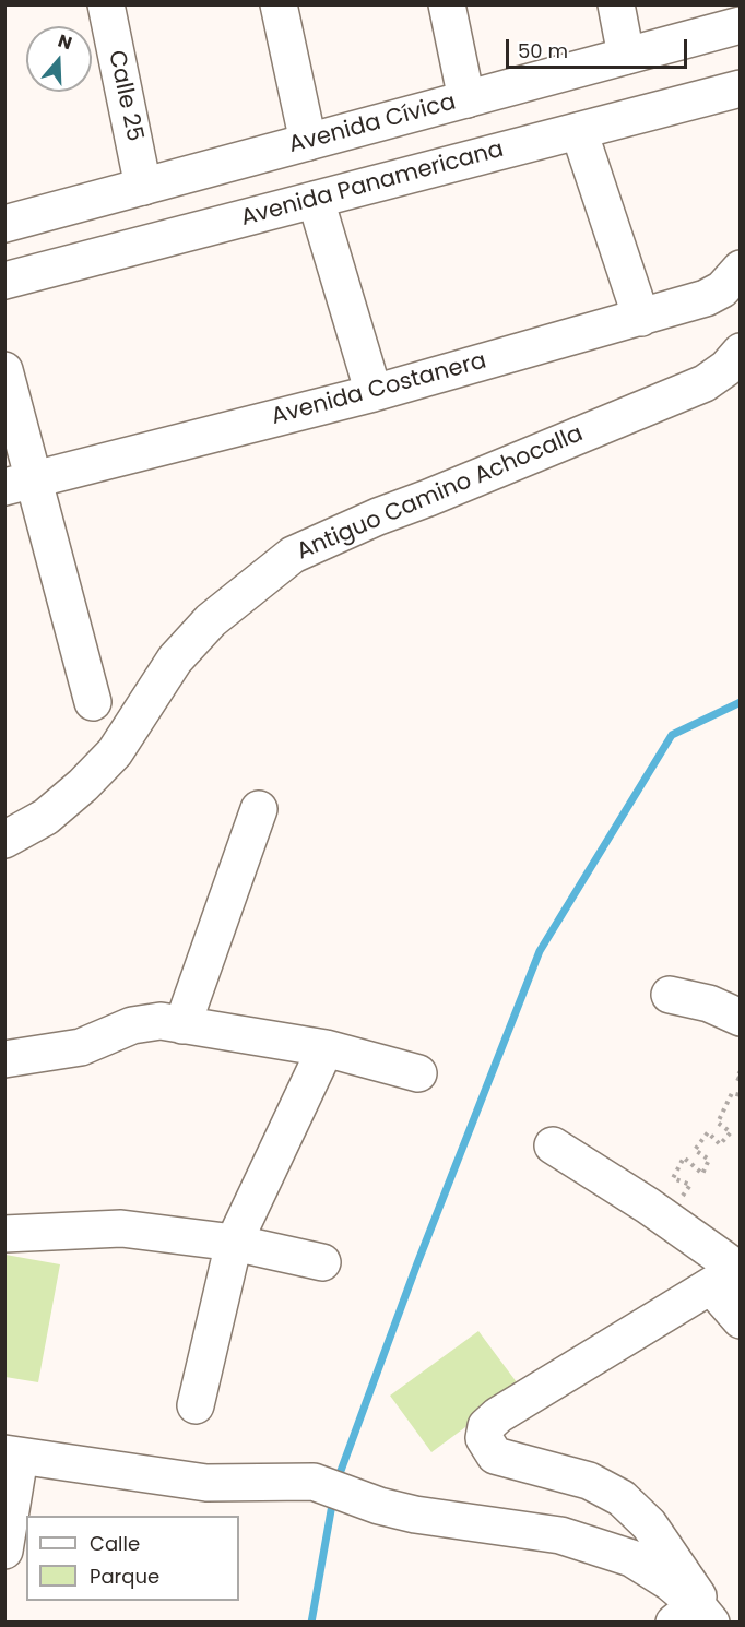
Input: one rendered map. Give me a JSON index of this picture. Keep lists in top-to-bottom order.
{
  "streets": {
    "street": [
      "Calle 25",
      "Avenida Cívica",
      "Avenida Panamericana",
      "Avenida Costanera",
      "Antiguo Camino Achocalla"
    ]
  },
  "crossings": [
    ["Calle 25", "Avenida Cívica"]
  ],
  "legend": ["Calle", "Parque"],
  "scale_bar": "50 m",
  "north": "top"
}
